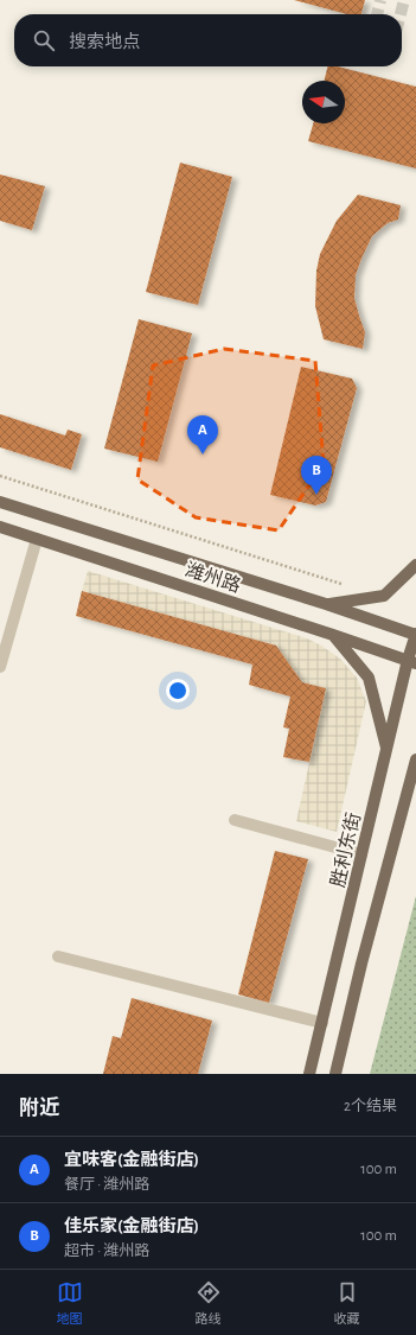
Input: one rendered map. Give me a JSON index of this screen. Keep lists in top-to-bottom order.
{
  "streets": {
    "main road": ["潍州路", "胜利东街"]
  },
  "crossings": [
    ["潍州路", "胜利东街"]
  ],
  "north": "left",
  "page": {
    "search": "搜索地点",
    "pins": ["A", "B"],
    "heading": ["附近", "2个结果"],
    "list": [
      {
        "mark": "A",
        "name": "宜味客(金融街店)",
        "note": "餐厅 · 潍州路",
        "value": "100 m"
      },
      {
        "mark": "B",
        "name": "佳乐家(金融街店)",
        "note": "超市 · 潍州路",
        "value": "100 m"
      }
    ],
    "nav": ["地图", "路线", "收藏"]
  }
}
